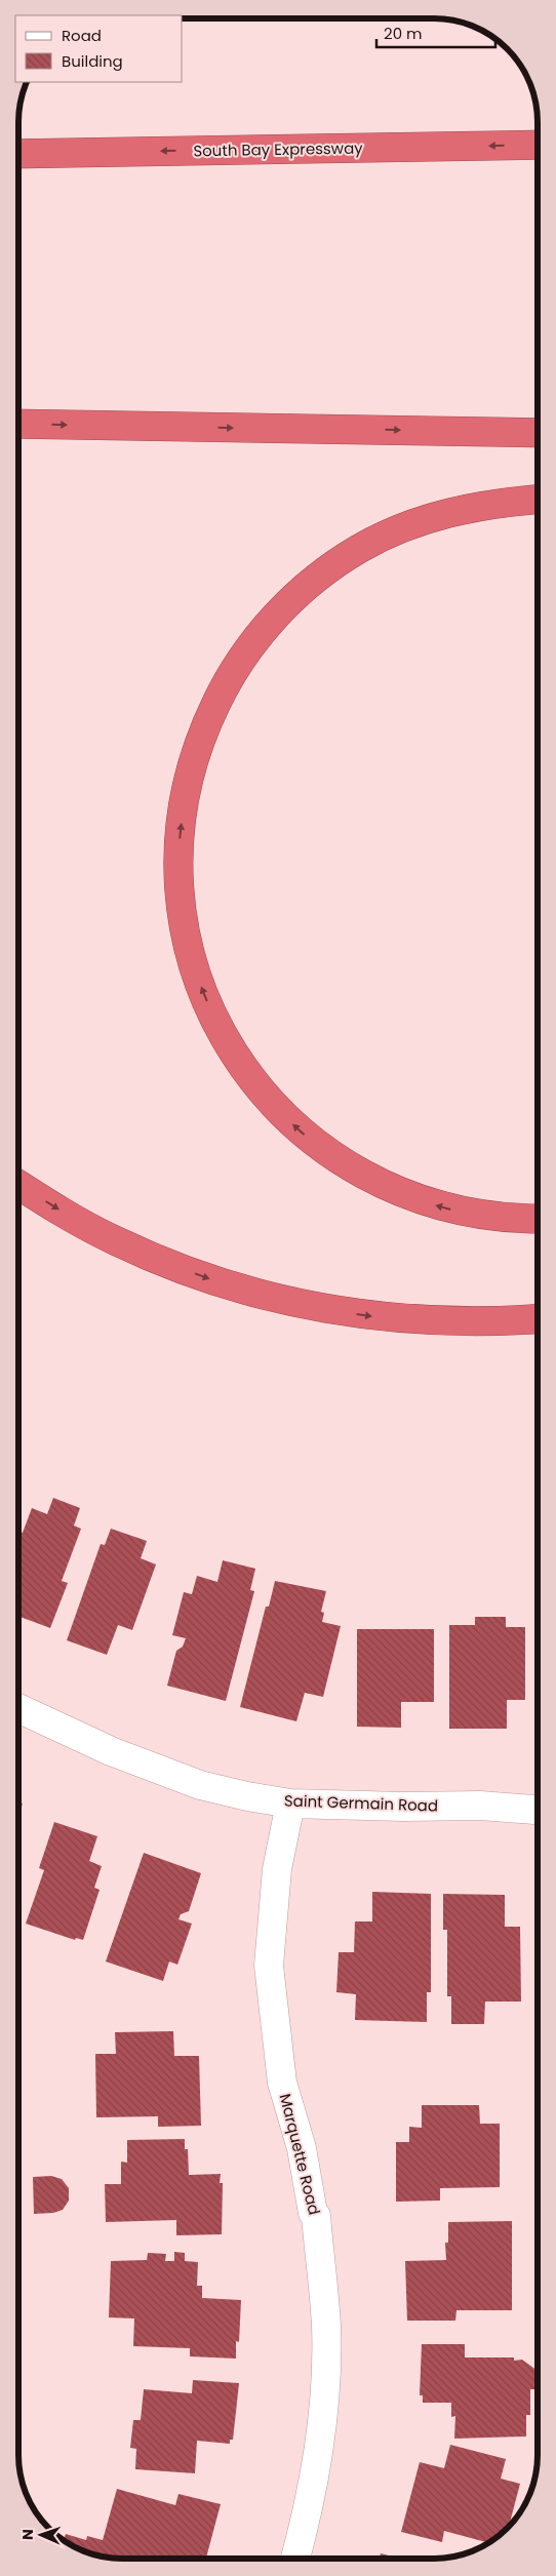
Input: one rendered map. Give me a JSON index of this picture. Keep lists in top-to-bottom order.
{
  "streets": {
    "highway": ["South Bay Expressway"],
    "street": ["Saint Germain Road", "Marquette Road"]
  },
  "crossings": [
    ["Saint Germain Road", "Marquette Road"]
  ],
  "one_way": ["South Bay Expressway"],
  "legend": ["Road", "Building"],
  "scale_bar": "20 m",
  "north": "left"
}
